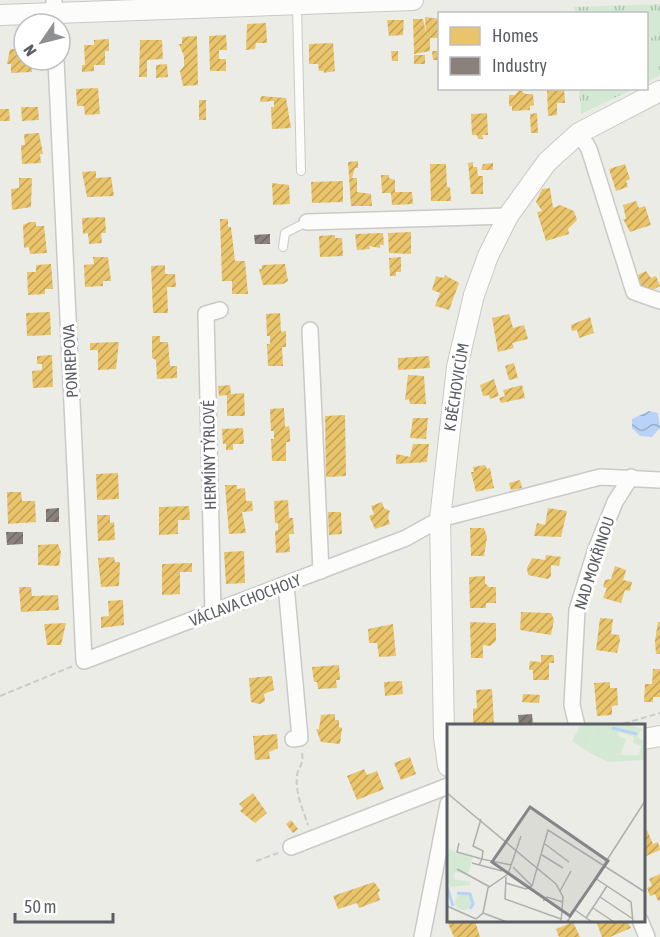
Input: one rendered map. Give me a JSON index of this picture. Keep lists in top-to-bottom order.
{
  "streets": {
    "street": [
      "PONREPOVA",
      "K BĚCHOVICŮM",
      "HERMÍNY TÝRLOVÉ",
      "NAD MOKŘINOU",
      "VÁCLAVA CHOCHOLY"
    ]
  },
  "crossings": [
    ["PONREPOVA", "VÁCLAVA CHOCHOLY"],
    ["K BĚCHOVICŮM", "VÁCLAVA CHOCHOLY"],
    ["HERMÍNY TÝRLOVÉ", "VÁCLAVA CHOCHOLY"],
    ["NAD MOKŘINOU", "VÁCLAVA CHOCHOLY"]
  ],
  "legend": ["Homes", "Industry"],
  "scale_bar": "50 m",
  "north": "bottom left"
}
